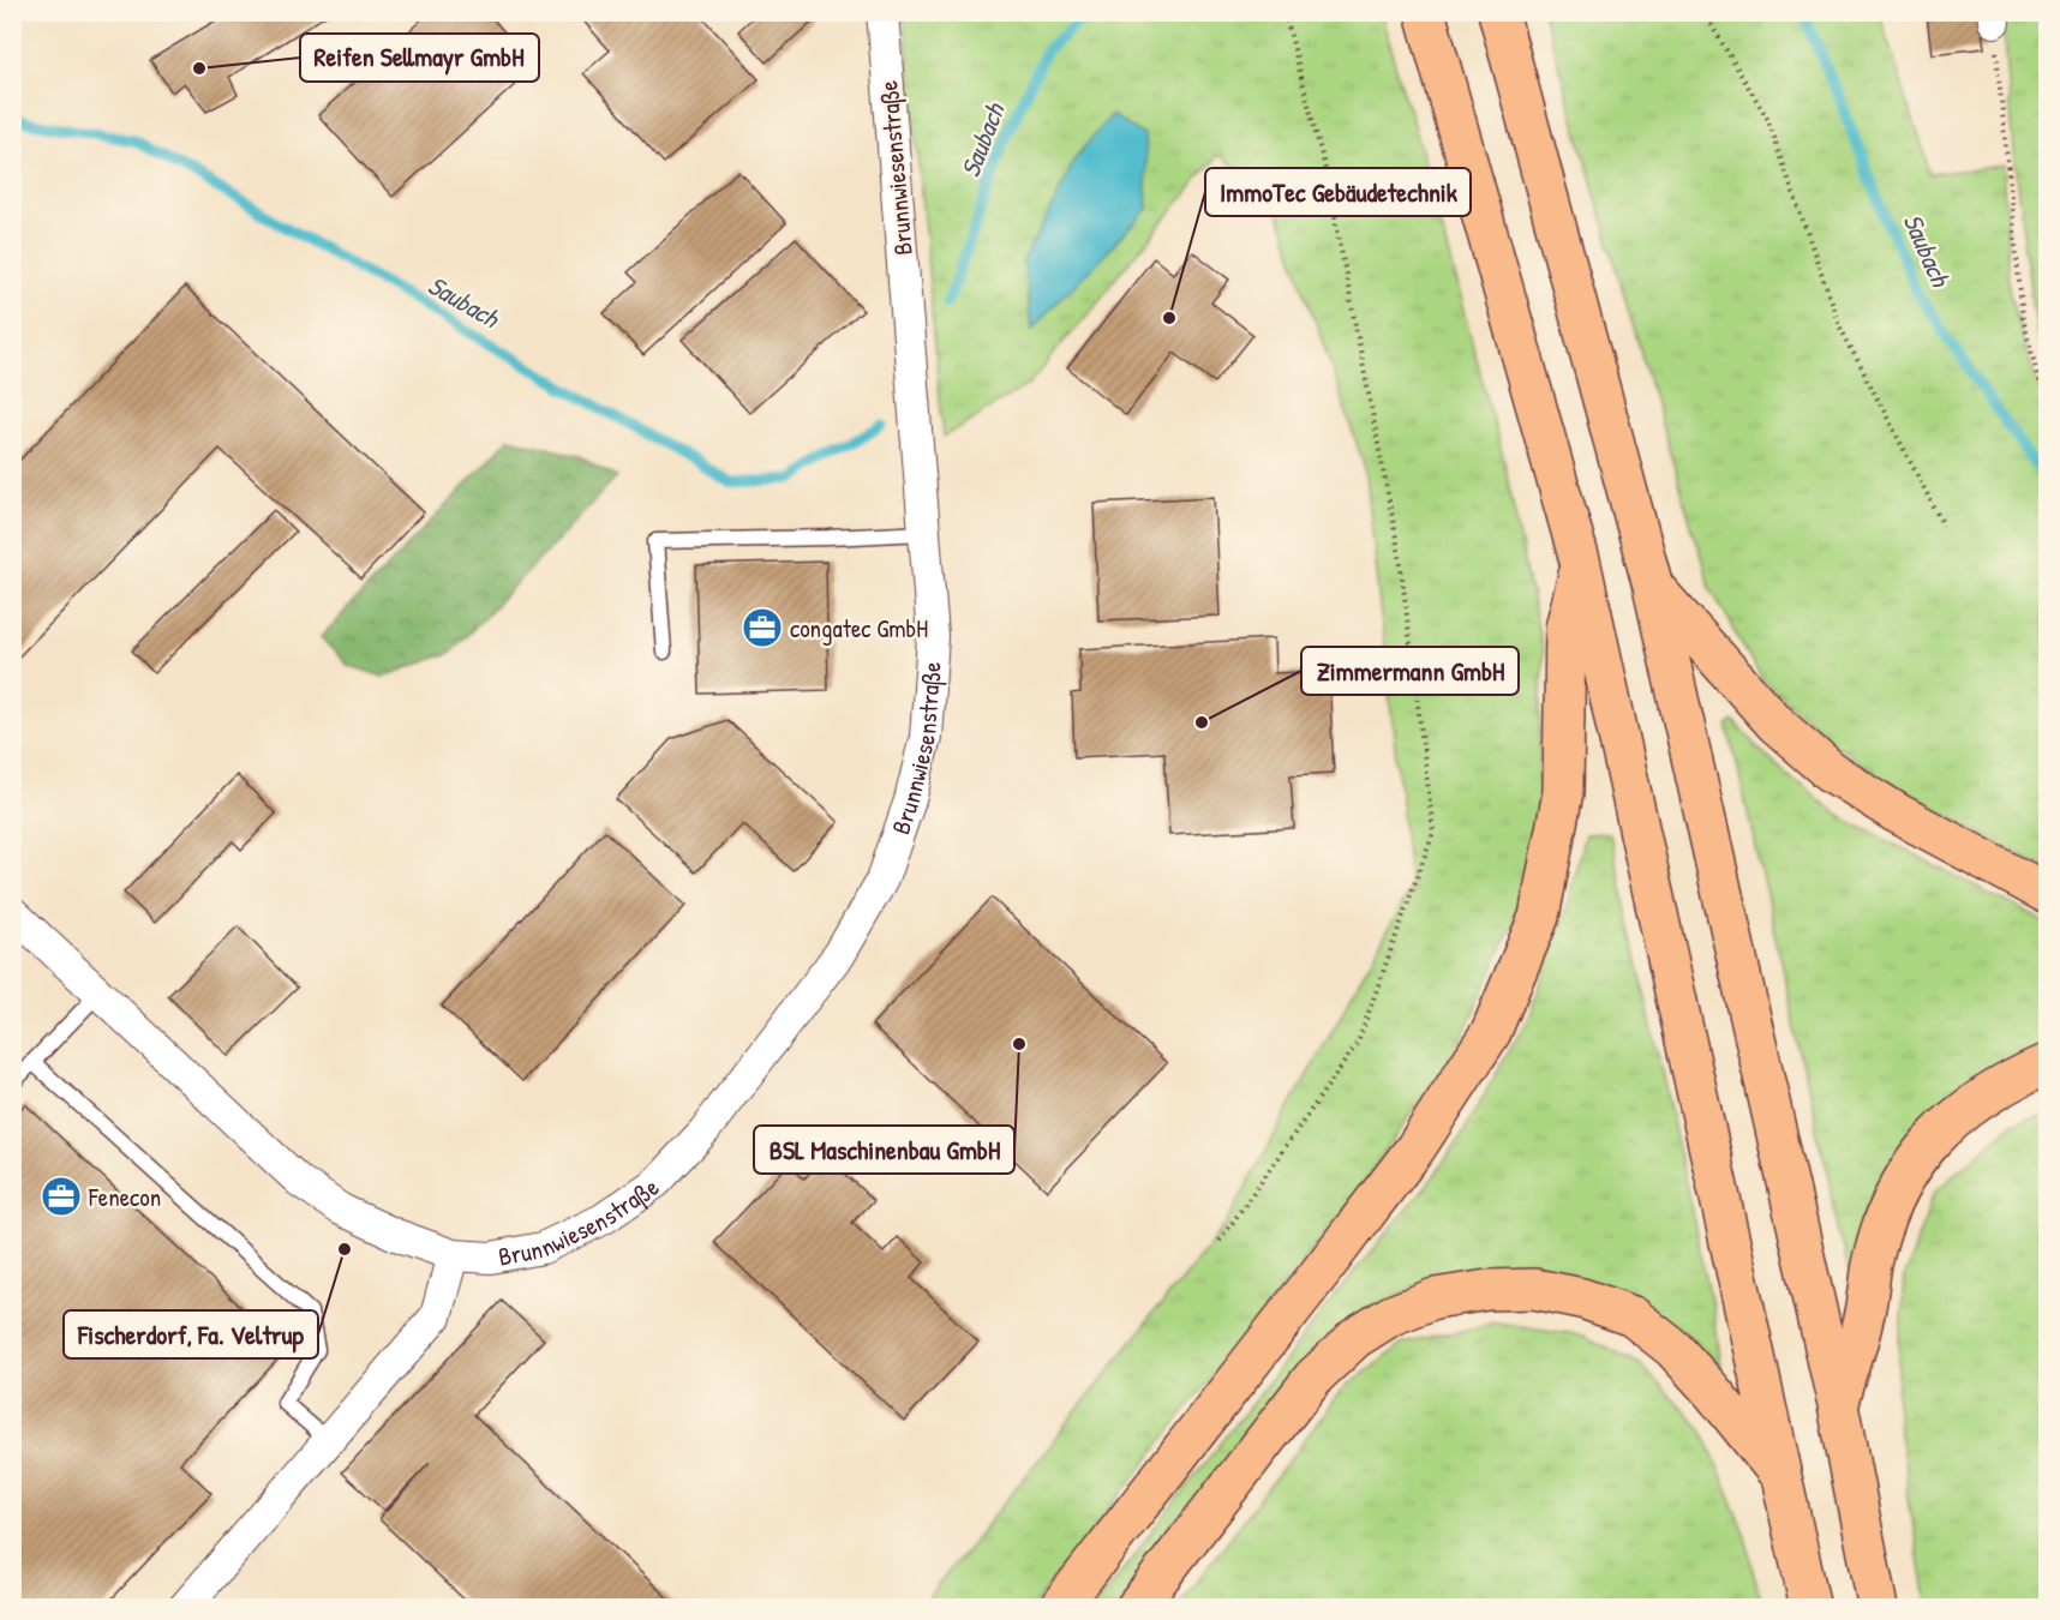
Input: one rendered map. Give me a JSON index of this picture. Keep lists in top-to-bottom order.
{
  "streets": {
    "street": ["Brunnwiesenstraße"]
  },
  "water": ["Saubach"],
  "places": {
    "other": [
      "Reifen Sellmayr GmbH",
      "ImmoTec Gebäudetechnik",
      "Zimmermann GmbH",
      "BSL Maschinenbau GmbH",
      "Fischerdorf, Fa. Veltrup"
    ],
    "office": ["congatec GmbH", "Fenecon"]
  }
}
